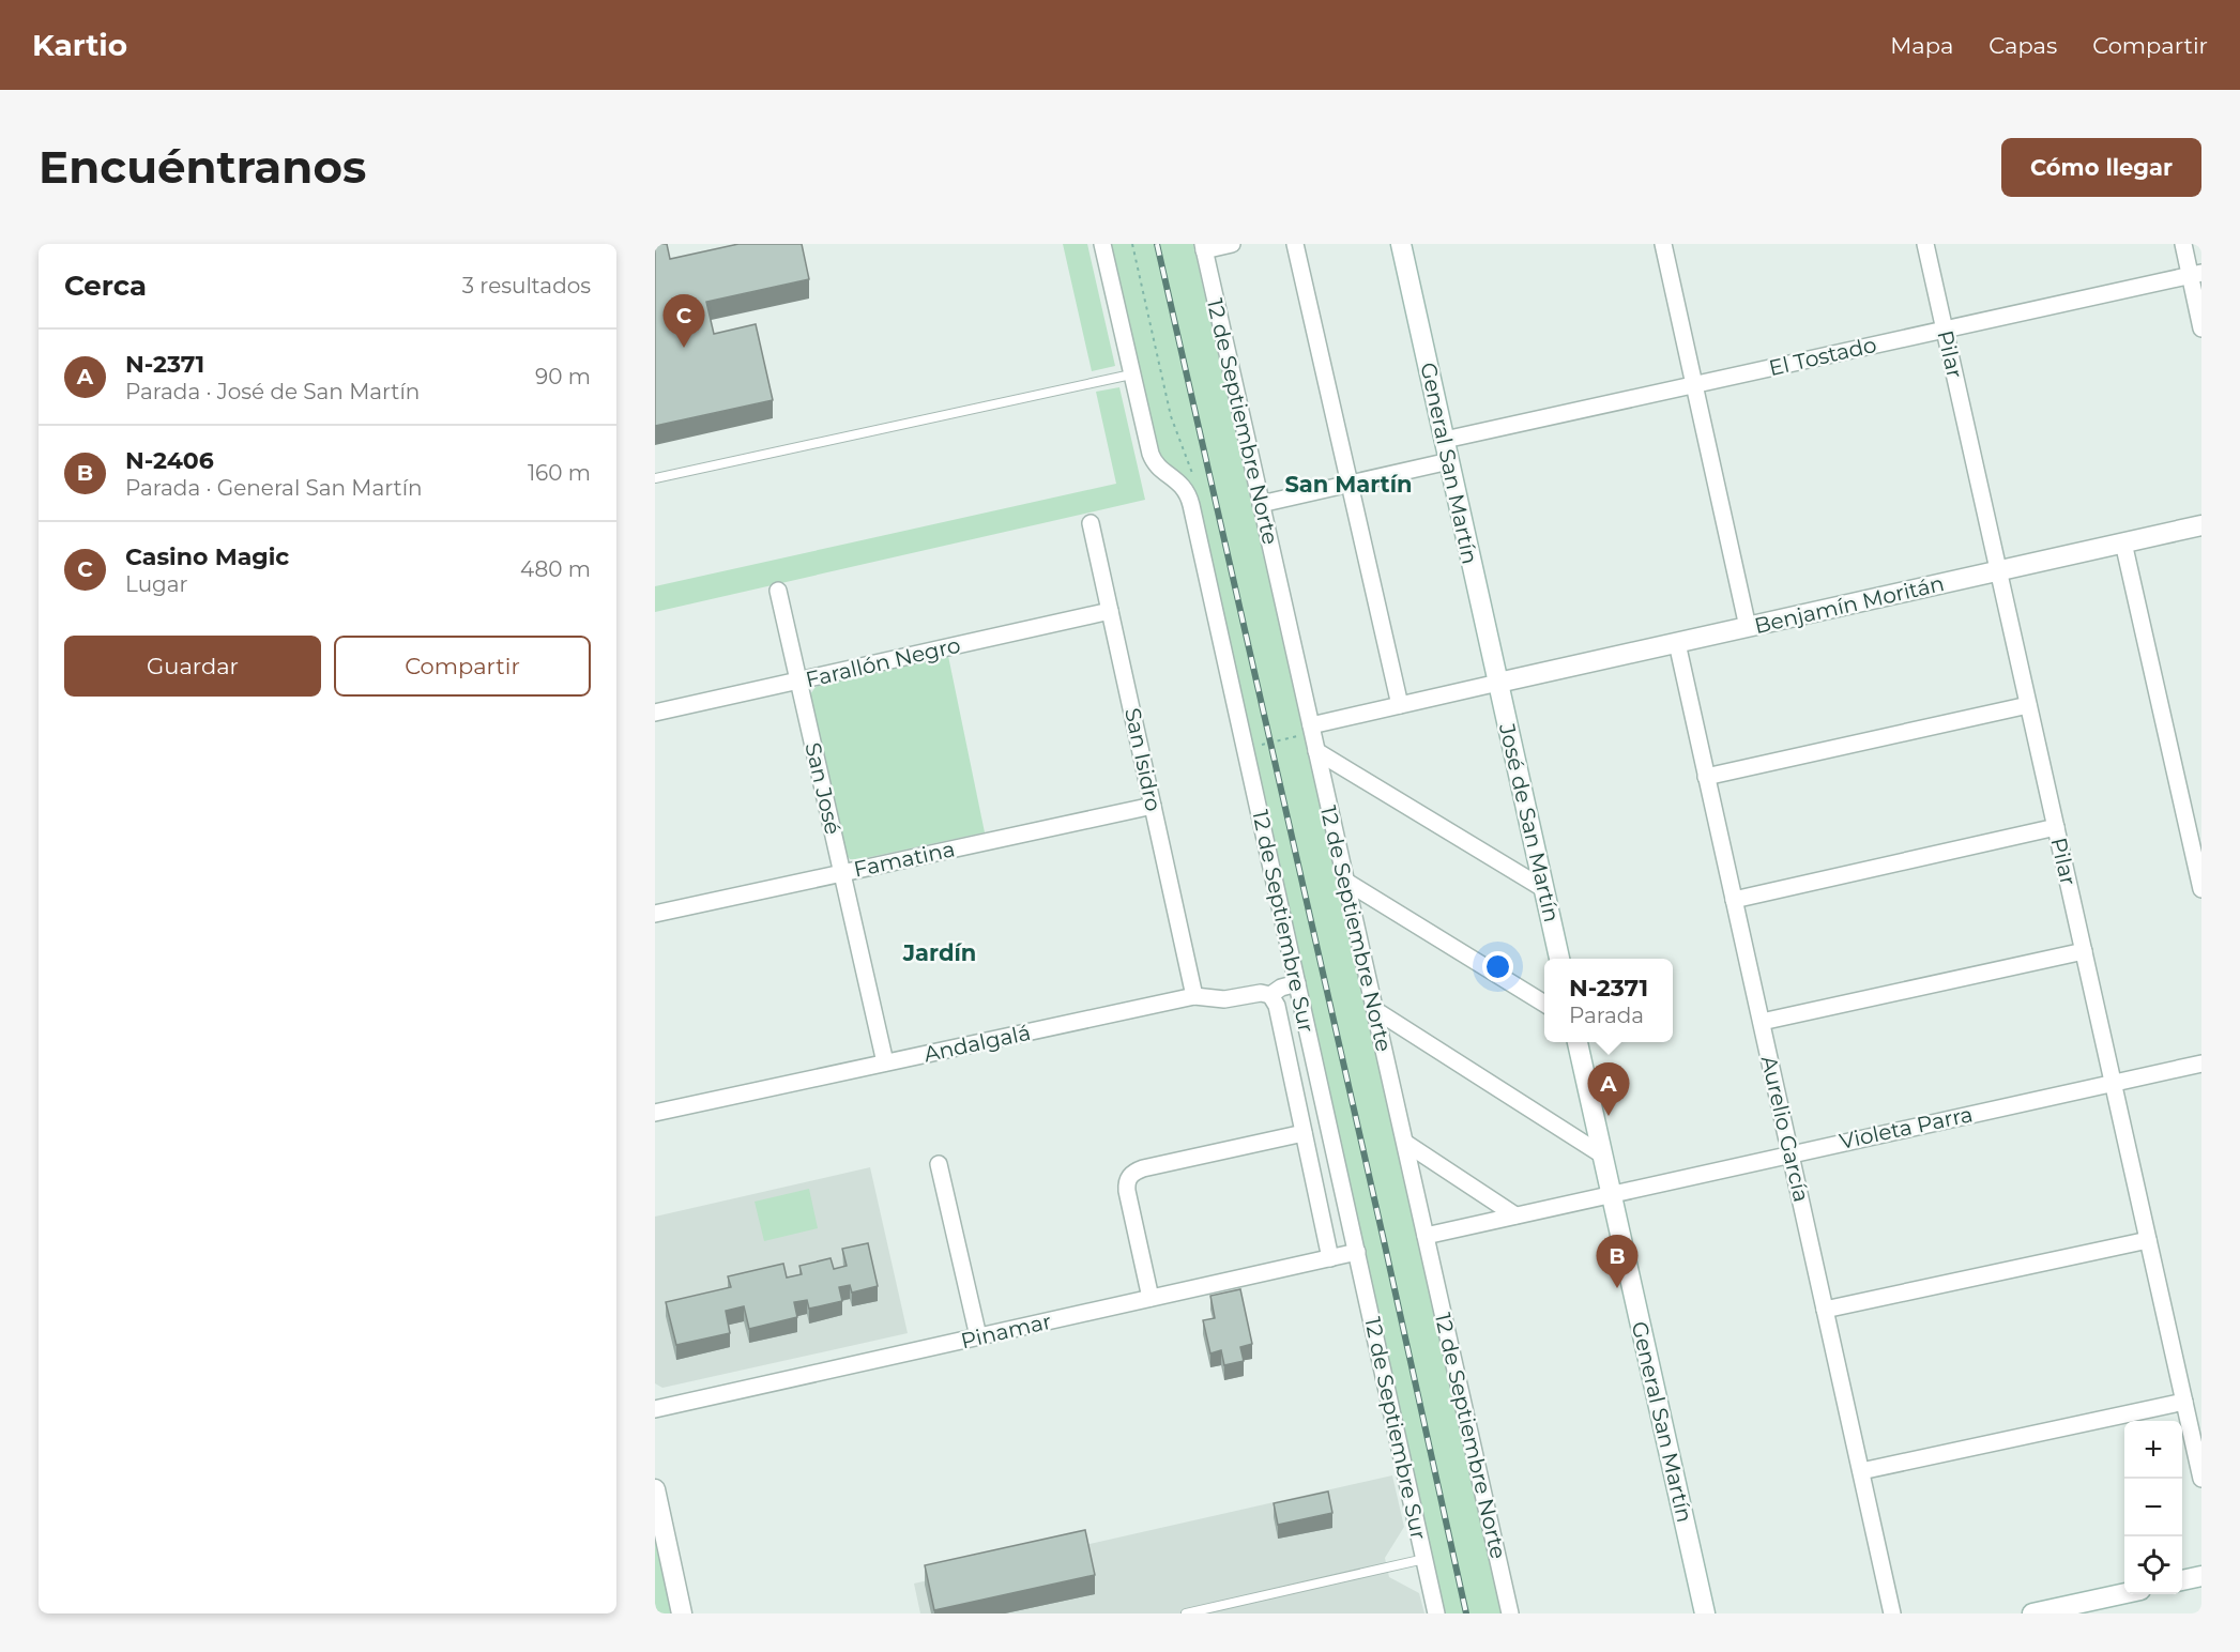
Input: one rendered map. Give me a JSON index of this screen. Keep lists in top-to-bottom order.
{
  "streets": {
    "main road": ["General San Martín", "Benjamín Moritán", "José de San Martín"],
    "street": [
      "Pilar",
      "El Tostado",
      "12 de Septiembre Norte",
      "Farallón Negro",
      "San Isidro",
      "San José",
      "Famatina",
      "12 de Septiembre Sur",
      "Andalgalá",
      "Violeta Parra",
      "Aurelio García",
      "Pinamar"
    ]
  },
  "crossings": [
    ["Pilar", "El Tostado"],
    ["Pilar", "Benjamín Moritán"],
    ["Pilar", "Violeta Parra"],
    ["El Tostado", "General San Martín"],
    ["General San Martín", "Benjamín Moritán"],
    ["General San Martín", "José de San Martín"],
    ["General San Martín", "Violeta Parra"],
    ["Benjamín Moritán", "José de San Martín"],
    ["Benjamín Moritán", "Aurelio García"],
    ["Farallón Negro", "San Isidro"],
    ["Farallón Negro", "San José"],
    ["San Isidro", "Famatina"],
    ["San Isidro", "Andalgalá"],
    ["San José", "Famatina"],
    ["San José", "Andalgalá"],
    ["12 de Septiembre Sur", "Andalgalá"],
    ["12 de Septiembre Sur", "Pinamar"],
    ["Violeta Parra", "Aurelio García"]
  ],
  "districts": ["San Martín", "Jardín"],
  "page": {
    "header": "Kartio",
    "nav": ["Mapa", "Capas", "Compartir"],
    "buttons": [
      "Cómo llegar",
      ["Guardar", "Compartir"]
    ],
    "title": "Encuéntranos",
    "heading": ["Cerca", "3 resultados"],
    "pins": ["C", "A", "B"],
    "list": [
      {
        "mark": "A",
        "name": "N-2371",
        "note": "Parada · José de San Martín",
        "value": "90 m"
      },
      {
        "mark": "B",
        "name": "N-2406",
        "note": "Parada · General San Martín",
        "value": "160 m"
      },
      {
        "mark": "C",
        "name": "Casino Magic",
        "note": "Lugar",
        "value": "480 m"
      }
    ],
    "popup": ["N-2371", "Parada"],
    "map_buttons": ["+", "−"]
  }
}
